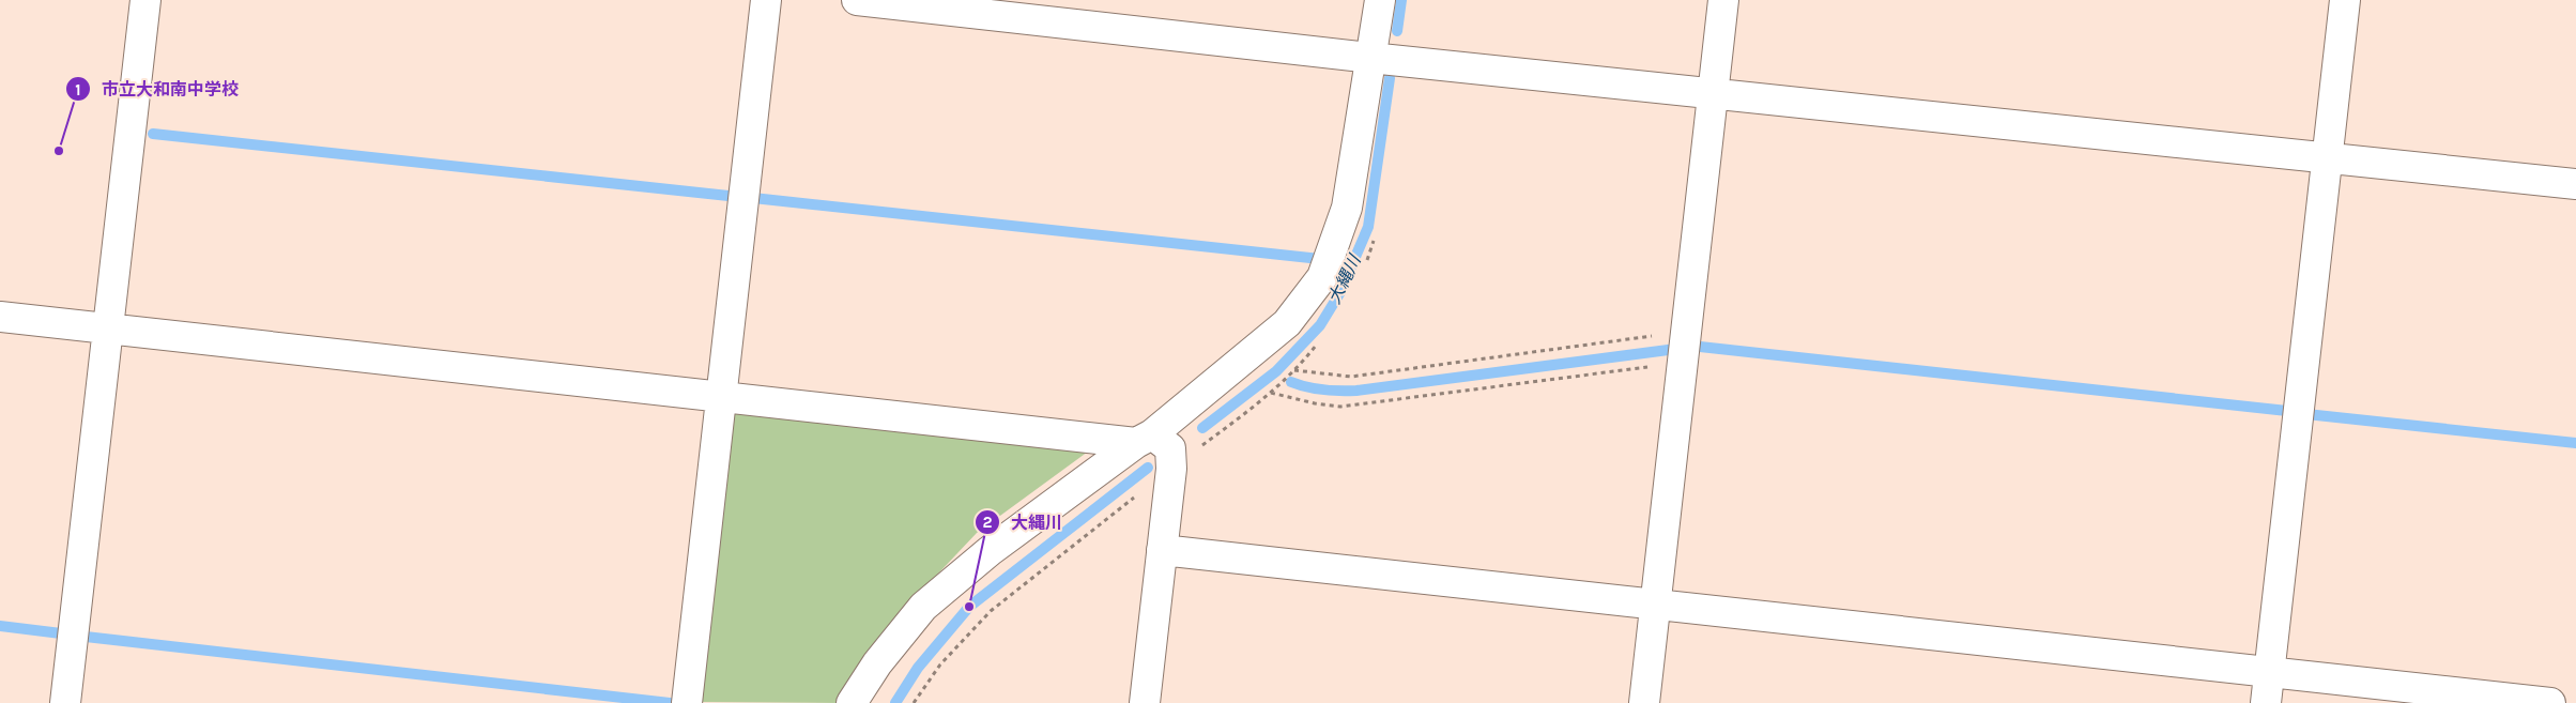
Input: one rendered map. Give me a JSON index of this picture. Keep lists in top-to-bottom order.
{
  "water": ["大縄川"],
  "places": ["市立大和南中学校", "大縄川"]
}
